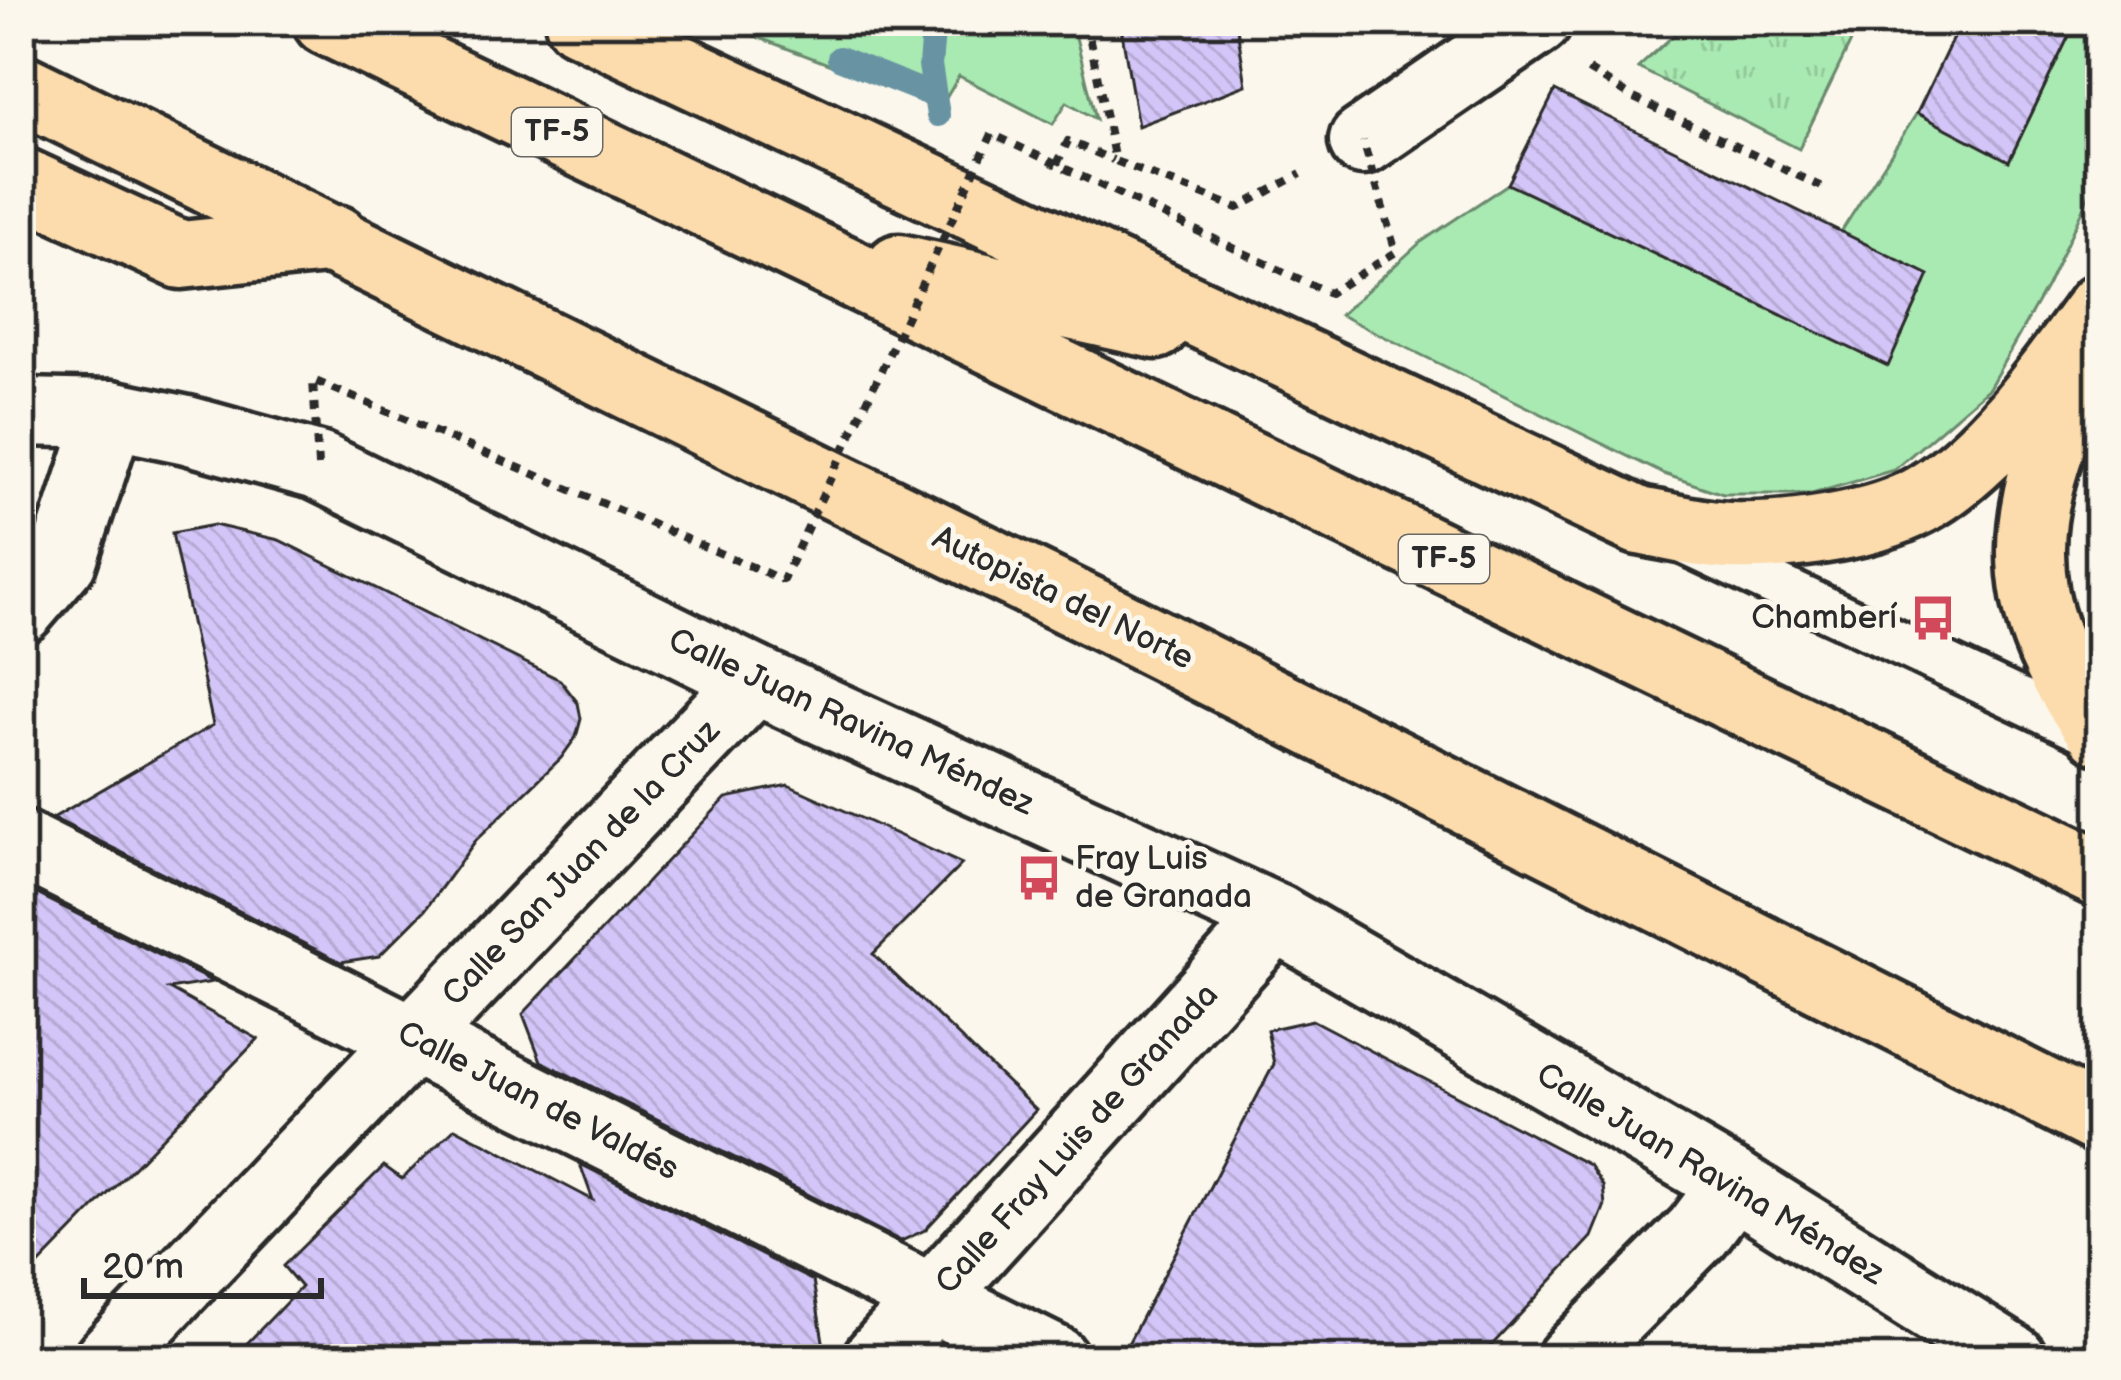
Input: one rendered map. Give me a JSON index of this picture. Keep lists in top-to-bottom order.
{
  "streets": {
    "highway": ["TF-5", "Autopista del Norte"],
    "street": [
      "Calle Juan Ravina Méndez",
      "Calle San Juan de la Cruz",
      "Calle Juan de Valdés",
      "Calle Fray Luis de Granada"
    ]
  },
  "crossings": [
    ["Calle Juan Ravina Méndez", "Calle San Juan de la Cruz"],
    ["Calle Juan Ravina Méndez", "Calle Fray Luis de Granada"],
    ["Calle San Juan de la Cruz", "Calle Juan de Valdés"],
    ["Calle Juan de Valdés", "Calle Fray Luis de Granada"]
  ],
  "places": {
    "bus stop": ["Chamberí", "Fray Luis de Granada"]
  },
  "scale_bar": "20 m"
}
